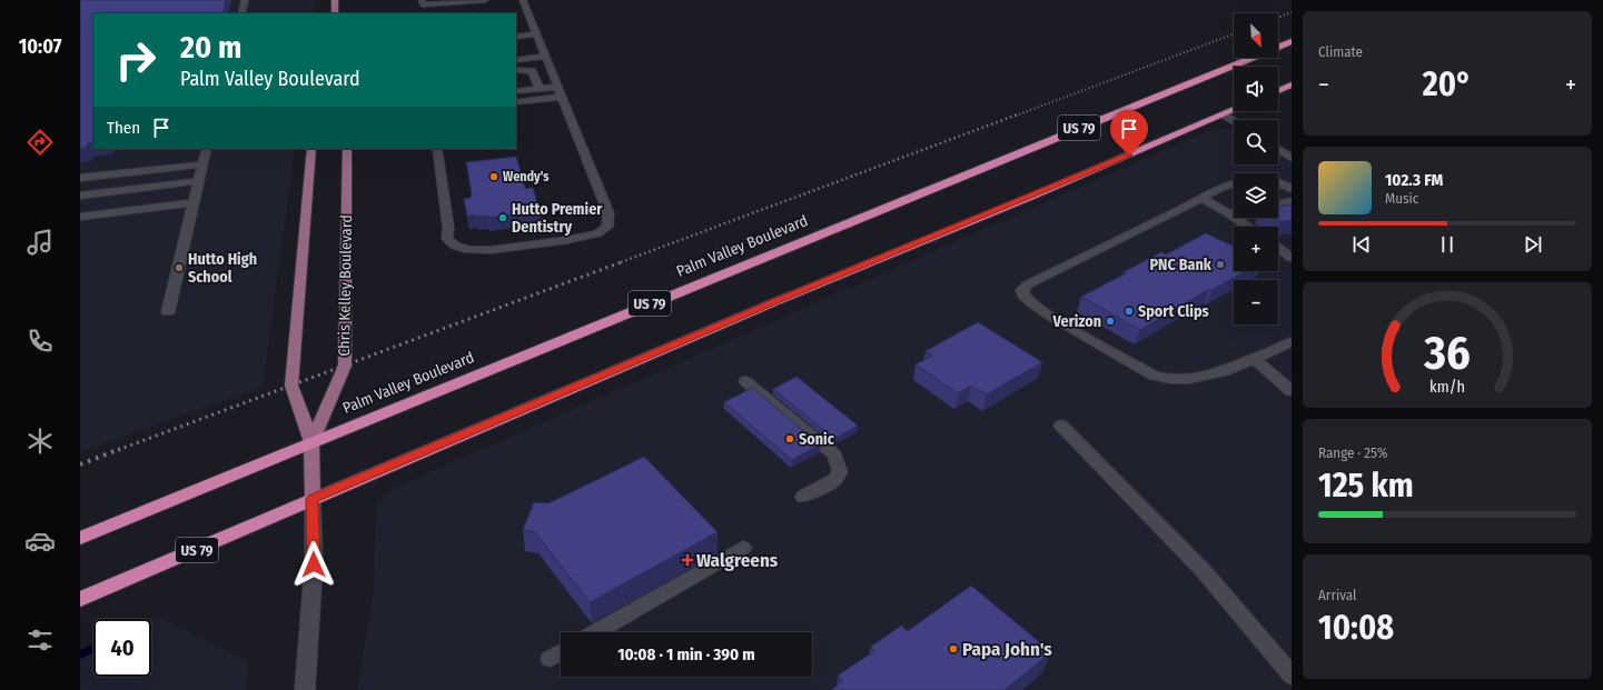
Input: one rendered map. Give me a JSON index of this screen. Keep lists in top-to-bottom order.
{
  "streets": {
    "highway": ["US 79", "Palm Valley Boulevard"],
    "main road": ["Chris Kelley Boulevard"]
  },
  "crossings": [
    ["US 79", "Chris Kelley Boulevard"],
    ["Palm Valley Boulevard", "Chris Kelley Boulevard"]
  ],
  "places": {
    "other": [
      "Wendy's",
      "Hutto Premier Dentistry",
      "PNC Bank",
      "Hutto High School",
      "Sport Clips",
      "Verizon",
      "Sonic",
      "Papa John's"
    ],
    "health": ["Walgreens"]
  },
  "north": "bottom right",
  "page": {
    "tabs": "10:07",
    "tile": [
      "Climate",
      ["Range · 25%", "125 km"],
      ["Arrival", "10:08"]
    ],
    "map_buttons": ["+", "−"],
    "turn": ["20 m", "Palm Valley Boulevard"],
    "heat": ["−", "20°", "+"],
    "then": "Then",
    "song": ["102.3 FM", "Music"],
    "limit": "40",
    "trip": "10:08 · 1 min · 390 m",
    "gauge": ["36", "km/h"]
  }
}
